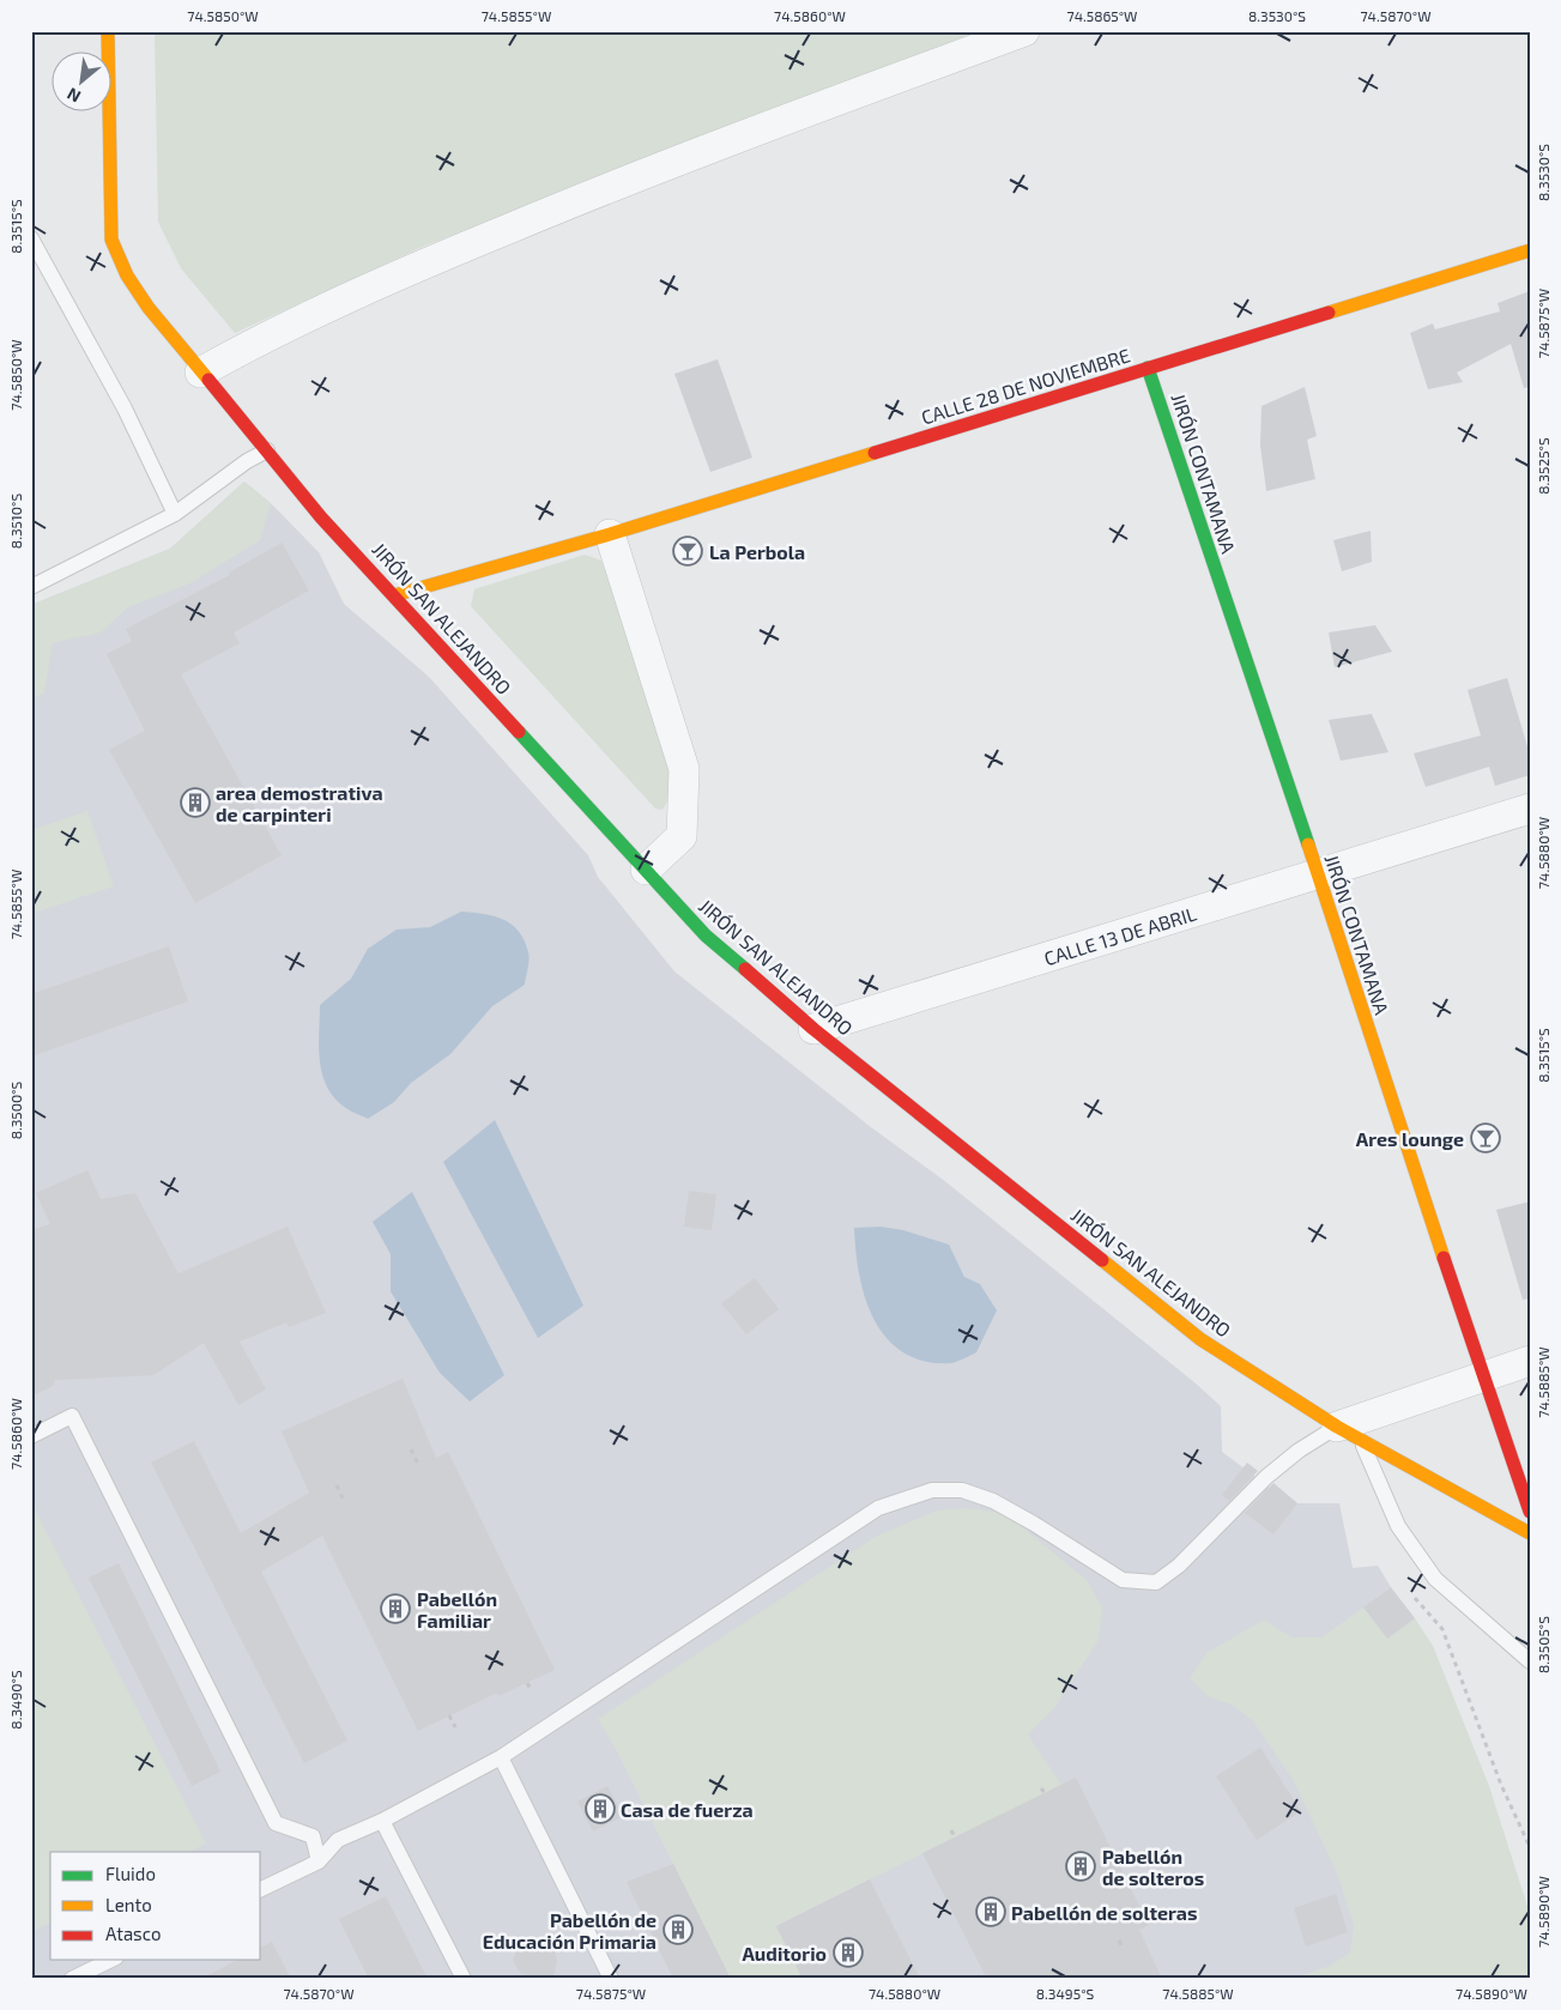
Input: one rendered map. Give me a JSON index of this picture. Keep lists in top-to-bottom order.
{
  "streets": {
    "street": [
      "CALLE 28 DE NOVIEMBRE",
      "JIRÓN CONTAMANA",
      "JIRÓN SAN ALEJANDRO",
      "CALLE 13 DE ABRIL"
    ]
  },
  "crossings": [
    ["CALLE 28 DE NOVIEMBRE", "JIRÓN CONTAMANA"],
    ["CALLE 28 DE NOVIEMBRE", "JIRÓN SAN ALEJANDRO"],
    ["JIRÓN CONTAMANA", "CALLE 13 DE ABRIL"],
    ["JIRÓN SAN ALEJANDRO", "CALLE 13 DE ABRIL"]
  ],
  "places": {
    "bar": ["La Perbola", "Ares lounge"],
    "building": [
      "area demostrativa de carpinteri",
      "Pabellón Familiar",
      "Casa de fuerza",
      "Pabellón de solteros",
      "Pabellón de solteras",
      "Pabellón de Educación Primaria",
      "Auditorio"
    ]
  },
  "legend": ["Fluido", "Lento", "Atasco"],
  "north": "bottom left",
  "coordinates": [
    "74.5850°W",
    "74.5855°W",
    "74.5860°W",
    "74.5865°W",
    "8.3530°S",
    "74.5870°W",
    "8.3515°S",
    "74.5875°W",
    "8.3525°S",
    "8.3510°S",
    "74.5880°W",
    "8.3500°S",
    "74.5885°W",
    "8.3505°S",
    "8.3490°S",
    "74.5890°W",
    "8.3495°S"
  ]
}
